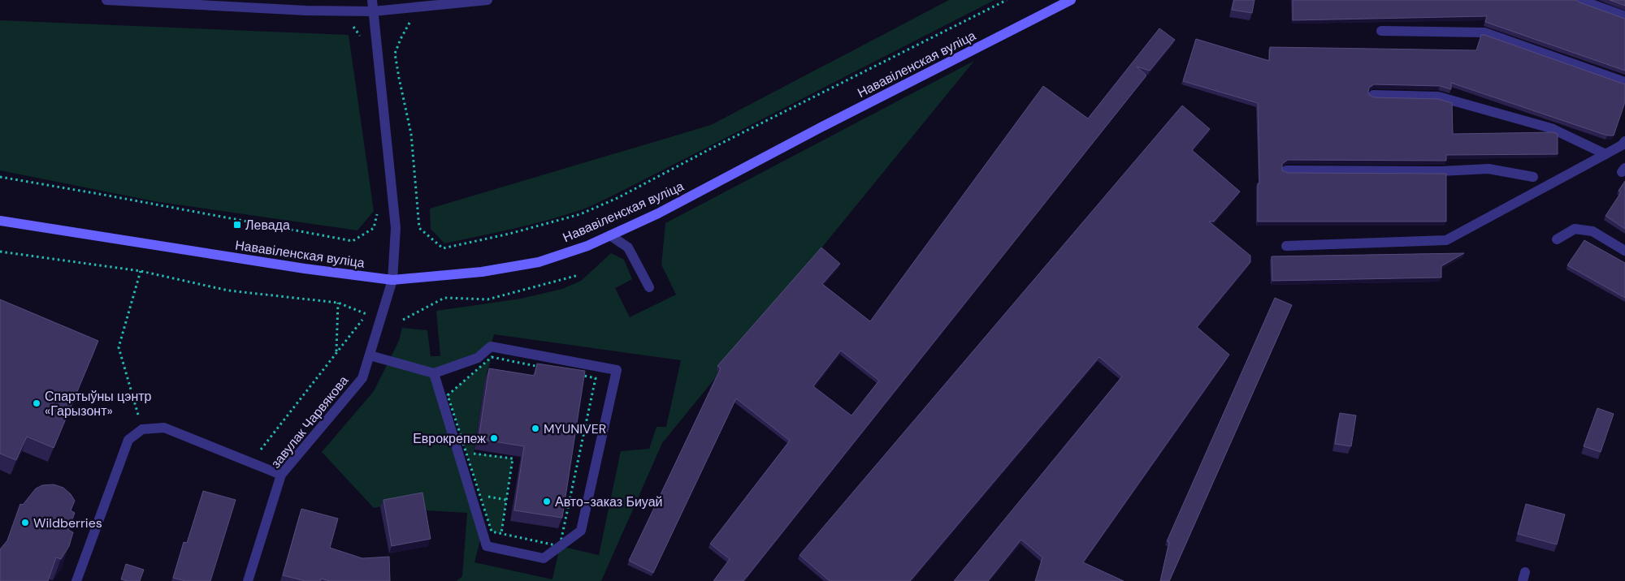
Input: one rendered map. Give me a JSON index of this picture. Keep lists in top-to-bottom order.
{
  "streets": {
    "street": ["Нававіленская вуліца", "завулак Чарвякова"]
  },
  "crossings": [
    ["Нававіленская вуліца", "завулак Чарвякова"]
  ],
  "places": {
    "transit": ["Левада"],
    "other": [
      "Спартыўны цэнтр «Гарызонт»",
      "MYUNIVER",
      "Еврокрепеж",
      "Авто-заказ Биуай",
      "Wildberries"
    ]
  }
}
